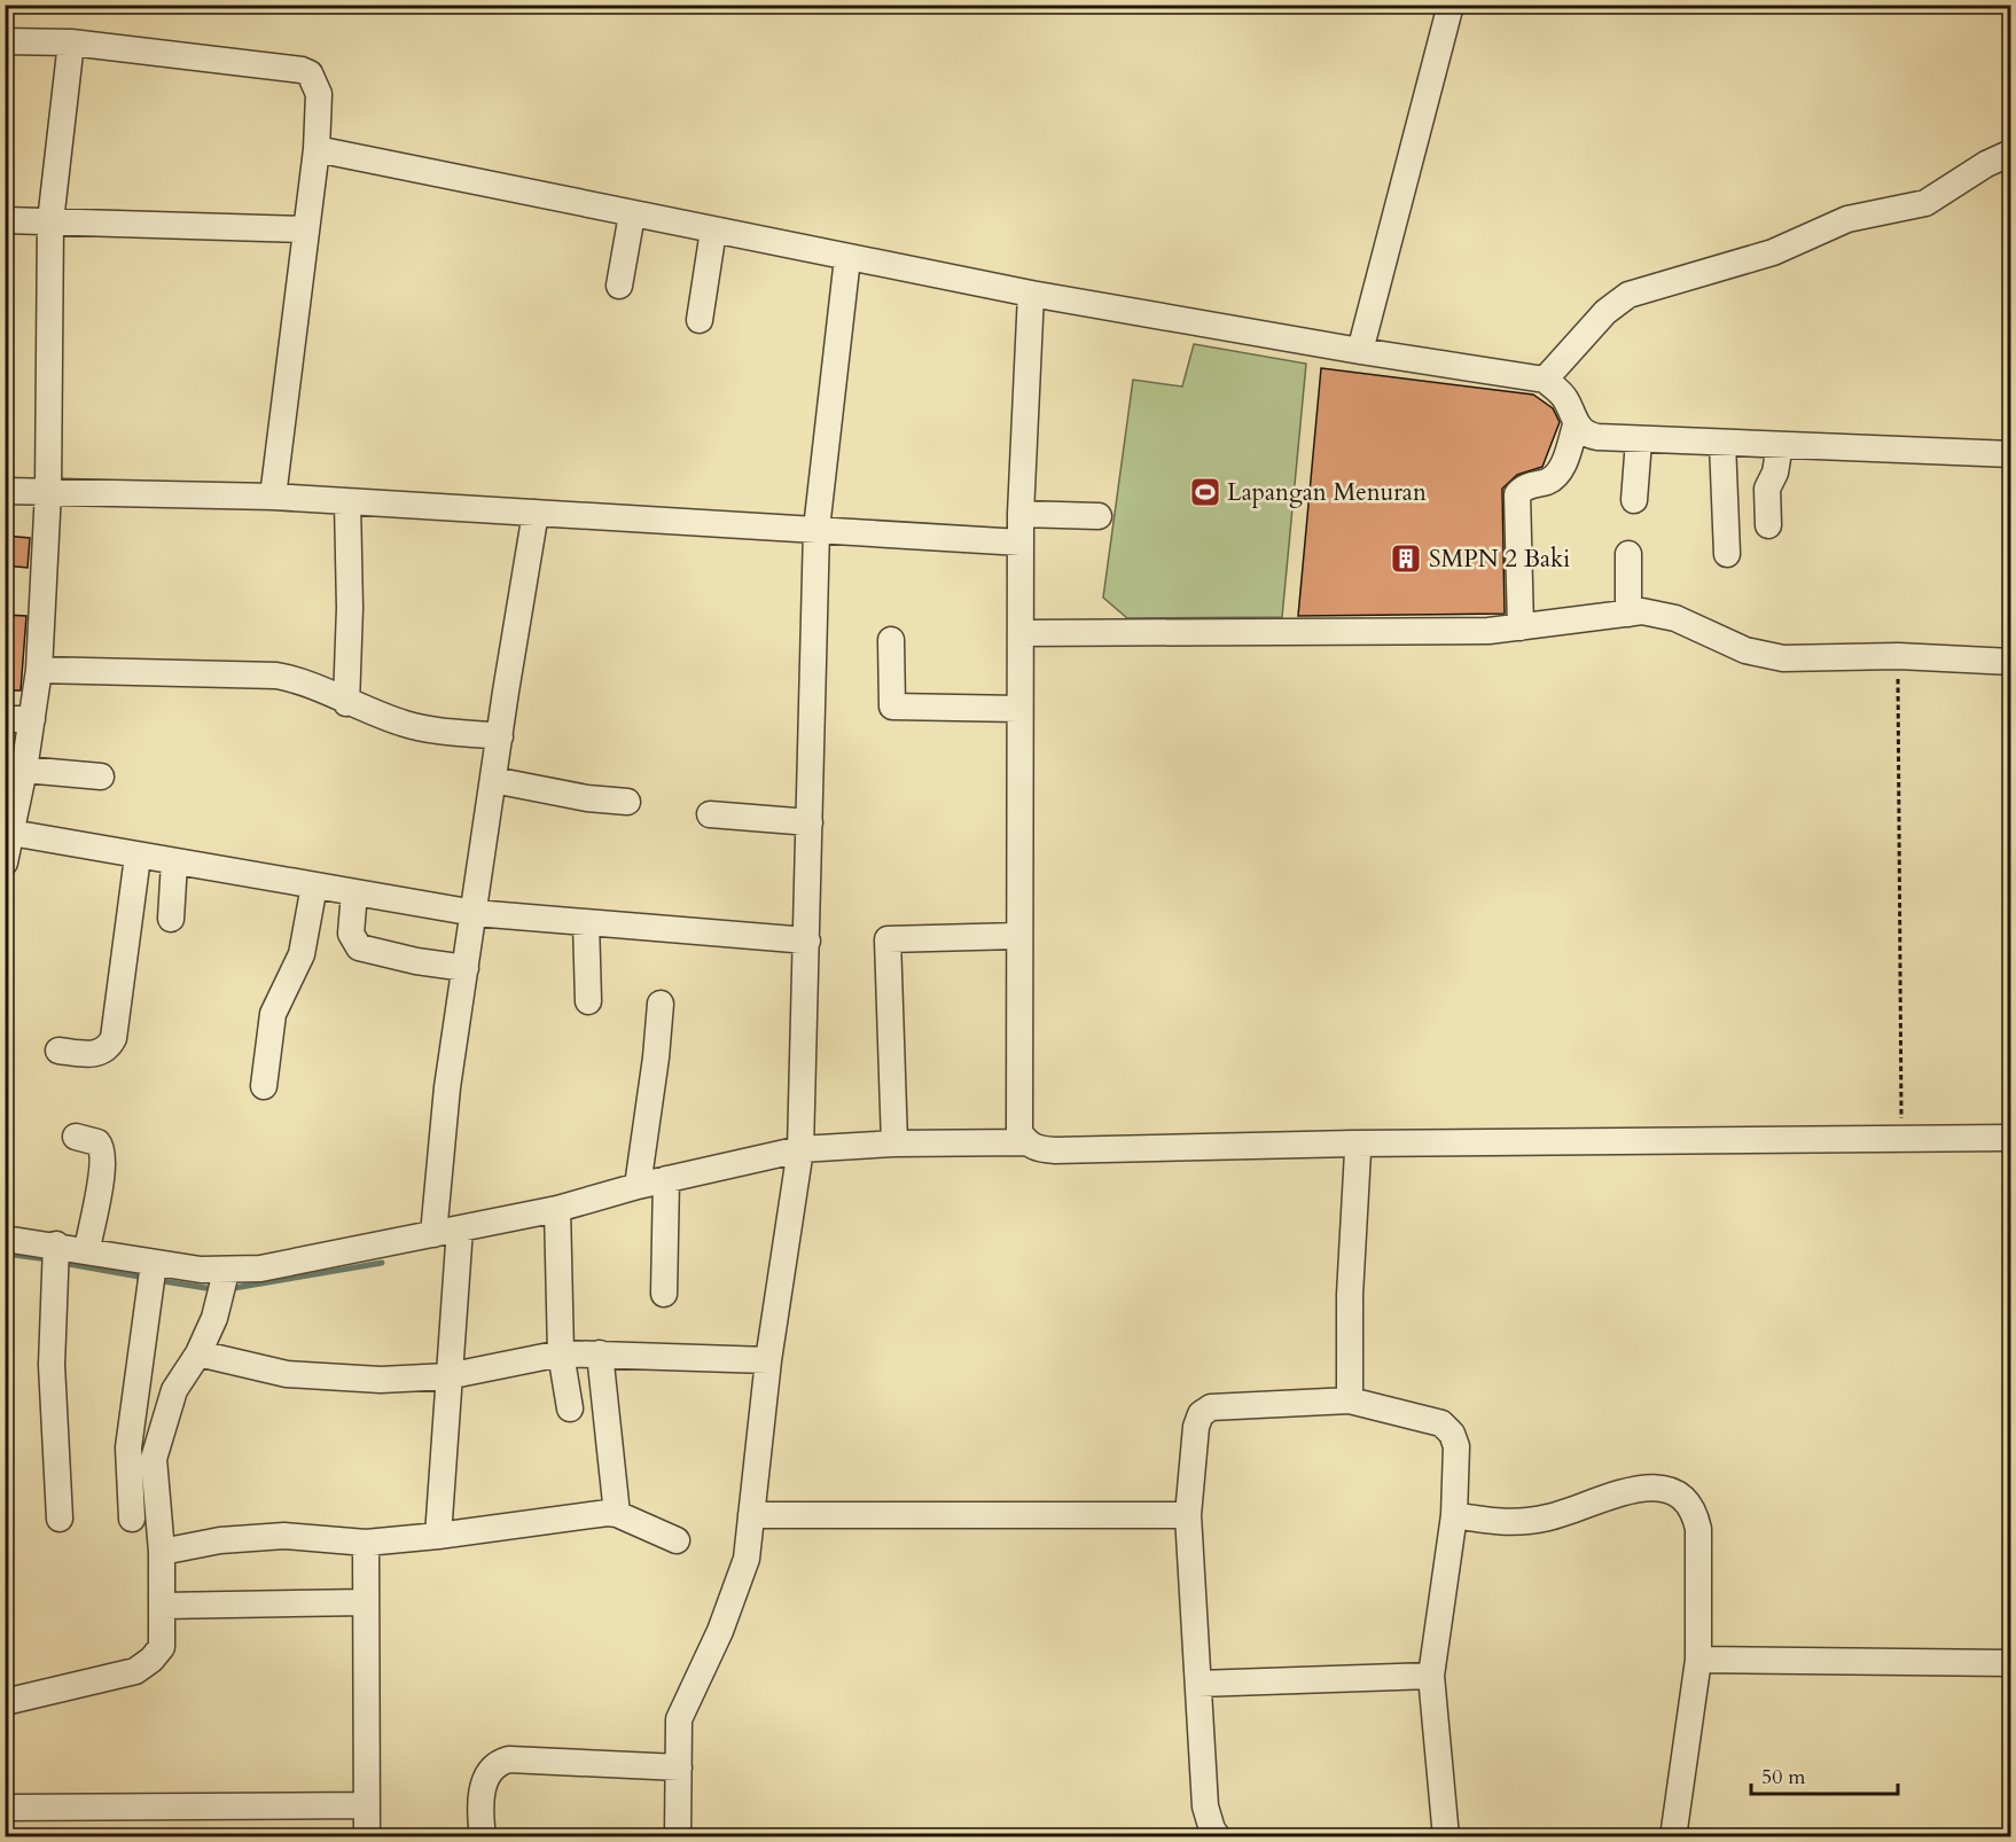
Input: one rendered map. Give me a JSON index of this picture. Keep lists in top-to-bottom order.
{
  "places": {
    "sports": ["Lapangan Menuran"],
    "building": ["SMPN 2 Baki"]
  },
  "scale_bar": "50 m"
}
